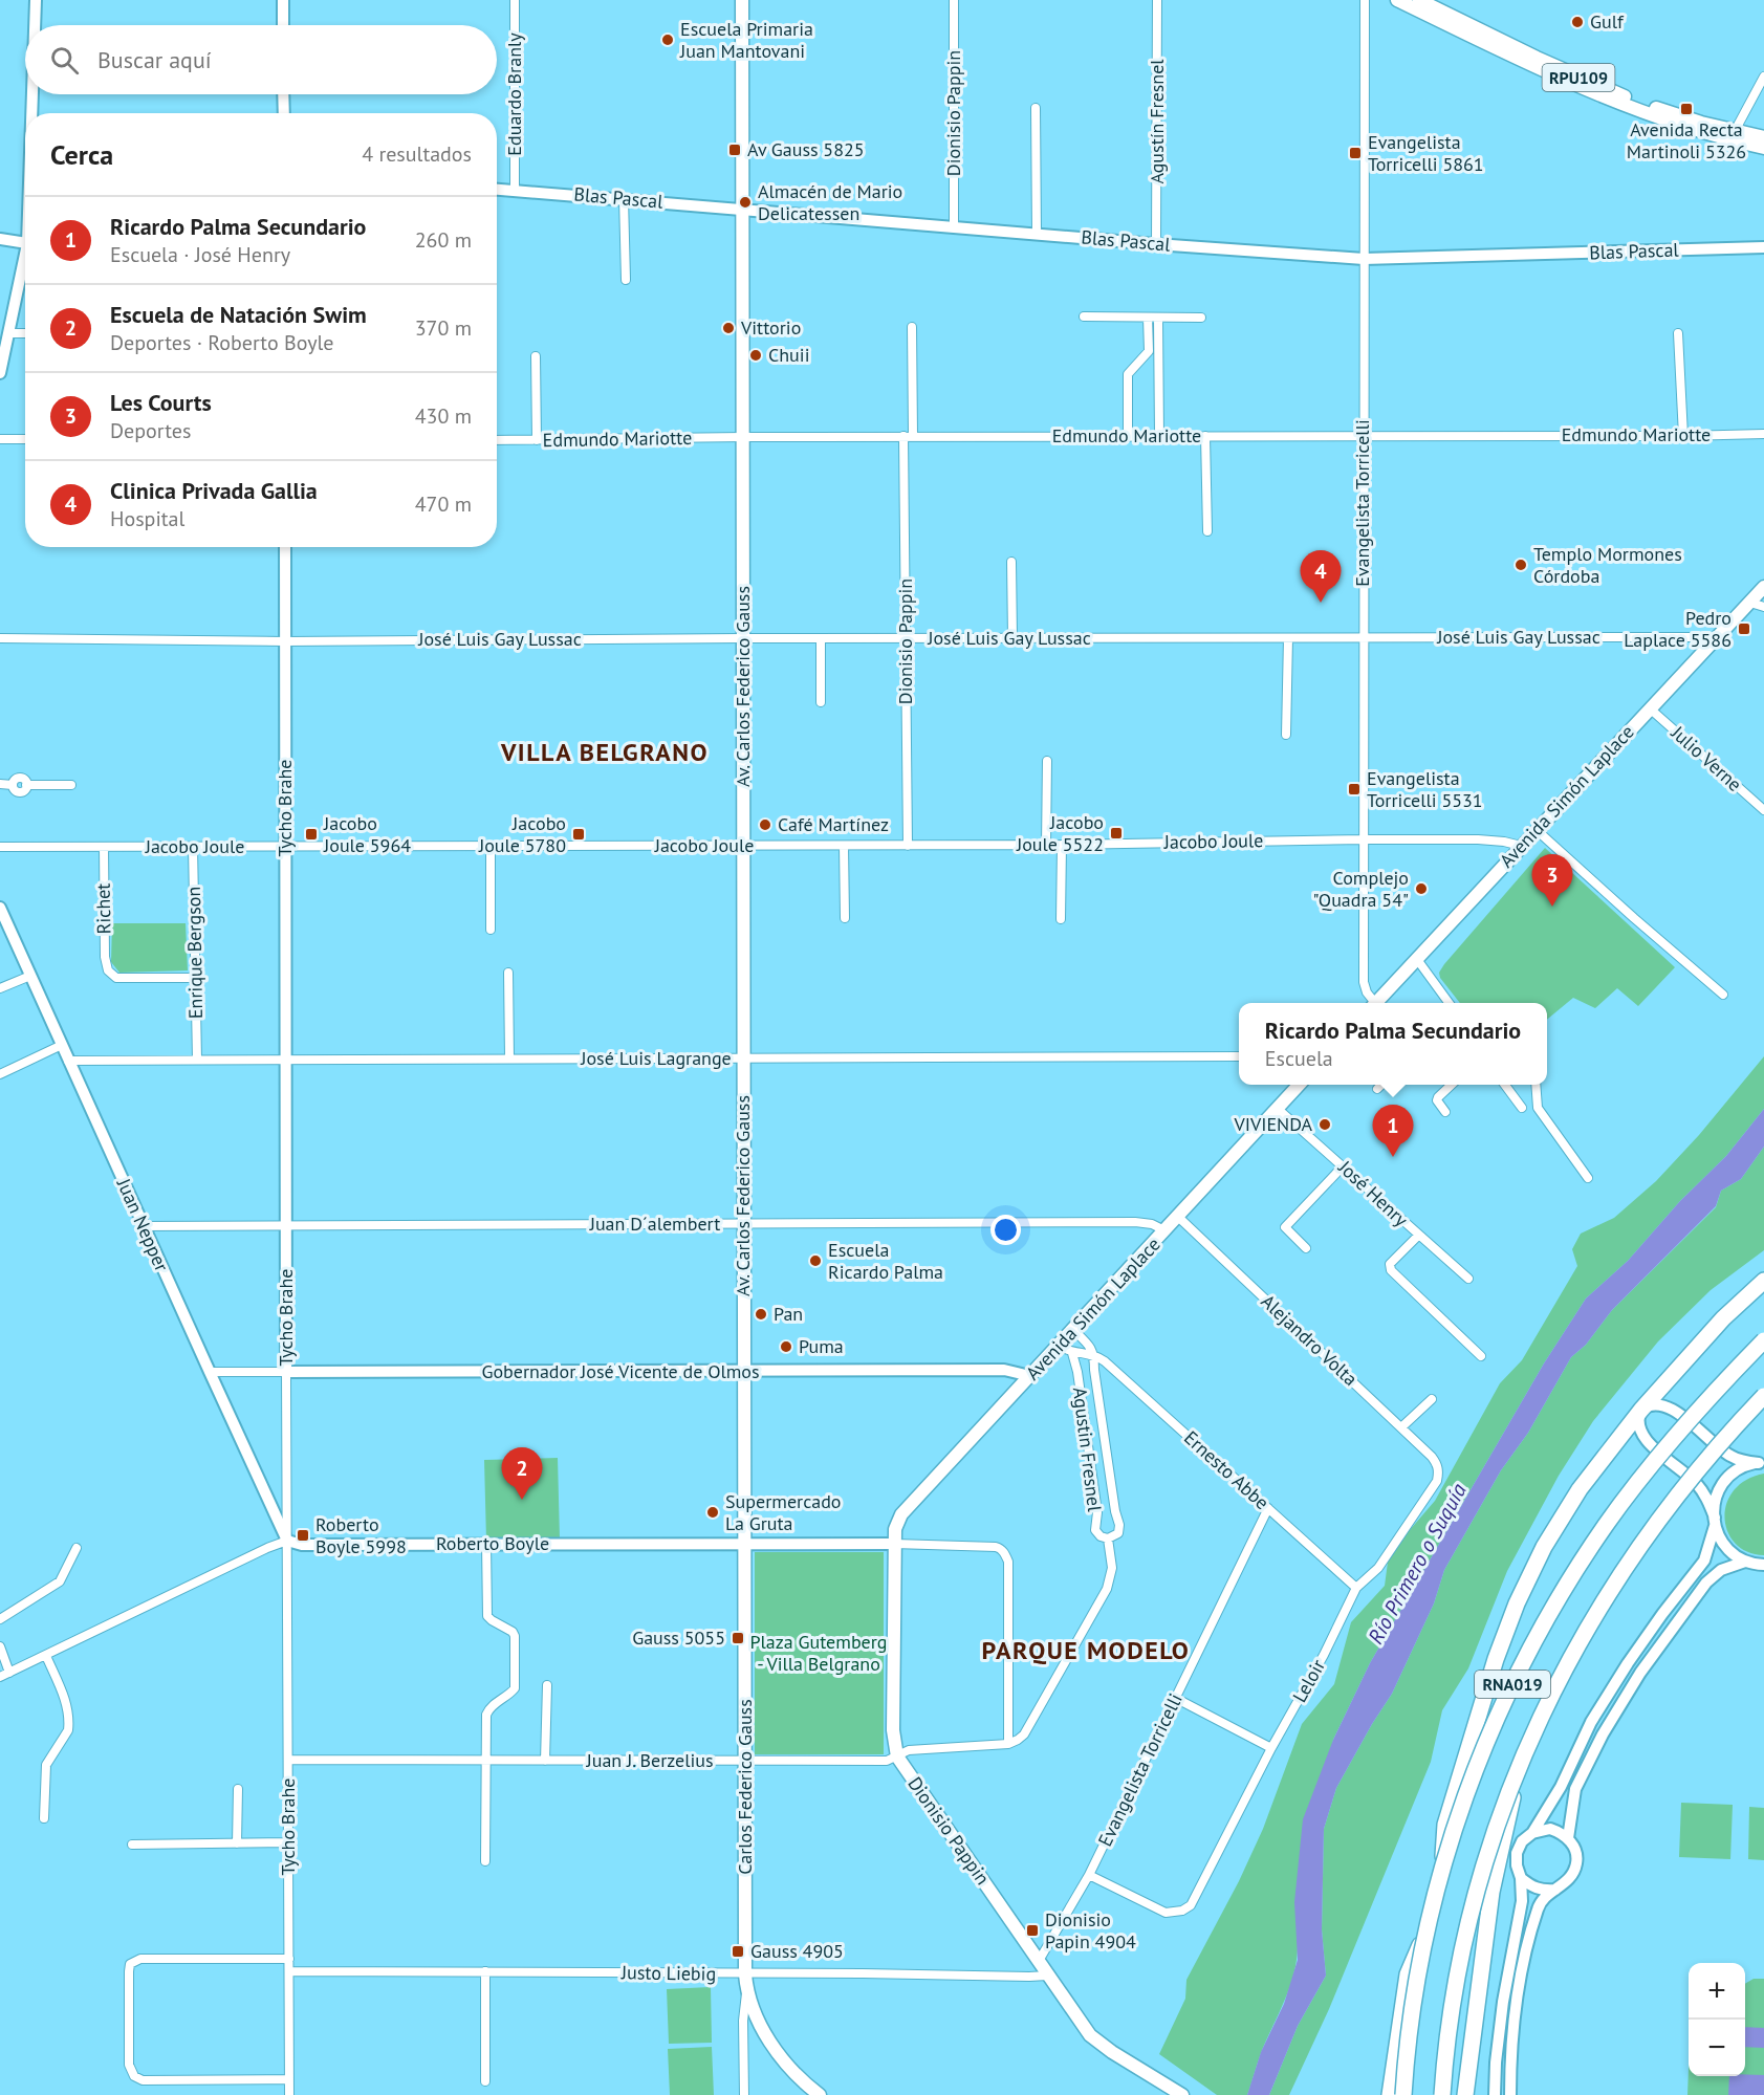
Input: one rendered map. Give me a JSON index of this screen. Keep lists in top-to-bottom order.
{
  "streets": {
    "highway": ["RNA019"],
    "main road": [
      "RPU109",
      "Dionisio Pappin",
      "Blas Pascal",
      "Av. Carlos Federico Gauss",
      "Avenida Simón Laplace",
      "Tycho Brahe",
      "Juan Nepper",
      "Gobernador José Vicente de Olmos",
      "Roberto Boyle",
      "Carlos Federico Gauss"
    ],
    "street": [
      "Eduardo Branly",
      "Agustín Fresnel",
      "Edmundo Mariotte",
      "Evangelista Torricelli",
      "José Luis Gay Lussac",
      "Julio Verne",
      "Jacobo Joule",
      "Richet",
      "Enrique Bergson",
      "José Luis Lagrange",
      "José Henry",
      "Juan D´alembert",
      "Alejandro Volta",
      "Agustin Fresnel",
      "Ernesto Abbe",
      "Leloir",
      "Juan J. Berzelius",
      "Justo Liebig"
    ]
  },
  "crossings": [
    ["Eduardo Branly", "Blas Pascal"],
    ["Dionisio Pappin", "Blas Pascal"],
    ["Dionisio Pappin", "Edmundo Mariotte"],
    ["Dionisio Pappin", "Evangelista Torricelli"],
    ["Dionisio Pappin", "José Luis Gay Lussac"],
    ["Dionisio Pappin", "Avenida Simón Laplace"],
    ["Dionisio Pappin", "Jacobo Joule"],
    ["Dionisio Pappin", "Roberto Boyle"],
    ["Dionisio Pappin", "Juan J. Berzelius"],
    ["Dionisio Pappin", "Justo Liebig"],
    ["Agustín Fresnel", "Blas Pascal"],
    ["Blas Pascal", "Evangelista Torricelli"],
    ["Blas Pascal", "Av. Carlos Federico Gauss"],
    ["Edmundo Mariotte", "Evangelista Torricelli"],
    ["Edmundo Mariotte", "Av. Carlos Federico Gauss"],
    ["Evangelista Torricelli", "José Luis Gay Lussac"],
    ["Evangelista Torricelli", "Jacobo Joule"],
    ["Evangelista Torricelli", "Ernesto Abbe"],
    ["Evangelista Torricelli", "Leloir"],
    ["José Luis Gay Lussac", "Av. Carlos Federico Gauss"],
    ["José Luis Gay Lussac", "Avenida Simón Laplace"],
    ["José Luis Gay Lussac", "Tycho Brahe"],
    ["Av. Carlos Federico Gauss", "Jacobo Joule"],
    ["Av. Carlos Federico Gauss", "José Luis Lagrange"],
    ["Av. Carlos Federico Gauss", "Juan D´alembert"],
    ["Av. Carlos Federico Gauss", "Gobernador José Vicente de Olmos"],
    ["Av. Carlos Federico Gauss", "Carlos Federico Gauss"],
    ["Julio Verne", "Avenida Simón Laplace"],
    ["Avenida Simón Laplace", "Jacobo Joule"],
    ["Avenida Simón Laplace", "José Henry"],
    ["Avenida Simón Laplace", "Juan D´alembert"],
    ["Avenida Simón Laplace", "Alejandro Volta"],
    ["Avenida Simón Laplace", "Gobernador José Vicente de Olmos"],
    ["Avenida Simón Laplace", "Ernesto Abbe"],
    ["Avenida Simón Laplace", "Roberto Boyle"],
    ["Tycho Brahe", "Jacobo Joule"],
    ["Tycho Brahe", "José Luis Lagrange"],
    ["Tycho Brahe", "Juan D´alembert"],
    ["Tycho Brahe", "Juan Nepper"],
    ["Tycho Brahe", "Gobernador José Vicente de Olmos"],
    ["Tycho Brahe", "Roberto Boyle"],
    ["Tycho Brahe", "Juan J. Berzelius"],
    ["Tycho Brahe", "Justo Liebig"],
    ["Jacobo Joule", "Richet"],
    ["Jacobo Joule", "Enrique Bergson"],
    ["Richet", "Enrique Bergson"],
    ["Enrique Bergson", "José Luis Lagrange"],
    ["José Luis Lagrange", "Juan Nepper"],
    ["Juan D´alembert", "Juan Nepper"],
    ["Juan Nepper", "Gobernador José Vicente de Olmos"],
    ["Juan Nepper", "Roberto Boyle"],
    ["Alejandro Volta", "Leloir"],
    ["Gobernador José Vicente de Olmos", "Carlos Federico Gauss"],
    ["Agustin Fresnel", "Ernesto Abbe"],
    ["Agustin Fresnel", "Juan J. Berzelius"],
    ["Ernesto Abbe", "Leloir"],
    ["Roberto Boyle", "Carlos Federico Gauss"],
    ["Juan J. Berzelius", "Carlos Federico Gauss"],
    ["Carlos Federico Gauss", "Justo Liebig"]
  ],
  "districts": ["VILLA BELGRANO", "PARQUE MODELO"],
  "water": ["Río Primero o Suquía"],
  "parks": ["Plaza Gutemberg - Villa Belgrano"],
  "places": {
    "other": [
      "Gulf",
      "Escuela Primaria Juan Mantovani",
      "Almacén de Mario Delicatessen",
      "Vittorio",
      "Chuii",
      "Templo Mormones Córdoba",
      "Café Martínez",
      "Complejo \"Quadra 54\"",
      "VIVIENDA",
      "Escuela Ricardo Palma",
      "Pan",
      "Puma",
      "Supermercado La Gruta"
    ],
    "transit": [
      "Avenida Recta Martinoli 5326",
      "Av Gauss 5825",
      "Evangelista Torricelli 5861",
      "Pedro Laplace 5586",
      "Evangelista Torricelli 5531",
      "Jacobo Joule 5522",
      "Jacobo Joule 5964",
      "Jacobo Joule 5780",
      "Roberto Boyle 5998",
      "Gauss 5055",
      "Dionisio Papin 4904",
      "Gauss 4905"
    ]
  },
  "page": {
    "search": "Buscar aquí",
    "heading": ["Cerca", "4 resultados"],
    "list": [
      {
        "mark": "1",
        "name": "Ricardo Palma Secundario",
        "note": "Escuela · José Henry",
        "value": "260 m"
      },
      {
        "mark": "2",
        "name": "Escuela de Natación Swim",
        "note": "Deportes · Roberto Boyle",
        "value": "370 m"
      },
      {
        "mark": "3",
        "name": "Les Courts",
        "note": "Deportes",
        "value": "430 m"
      },
      {
        "mark": "4",
        "name": "Clinica Privada Gallia",
        "note": "Hospital",
        "value": "470 m"
      }
    ],
    "pins": [
      "4",
      "3",
      "1",
      "2"
    ],
    "popup": ["Ricardo Palma Secundario", "Escuela"],
    "map_buttons": ["+", "−"]
  }
}
